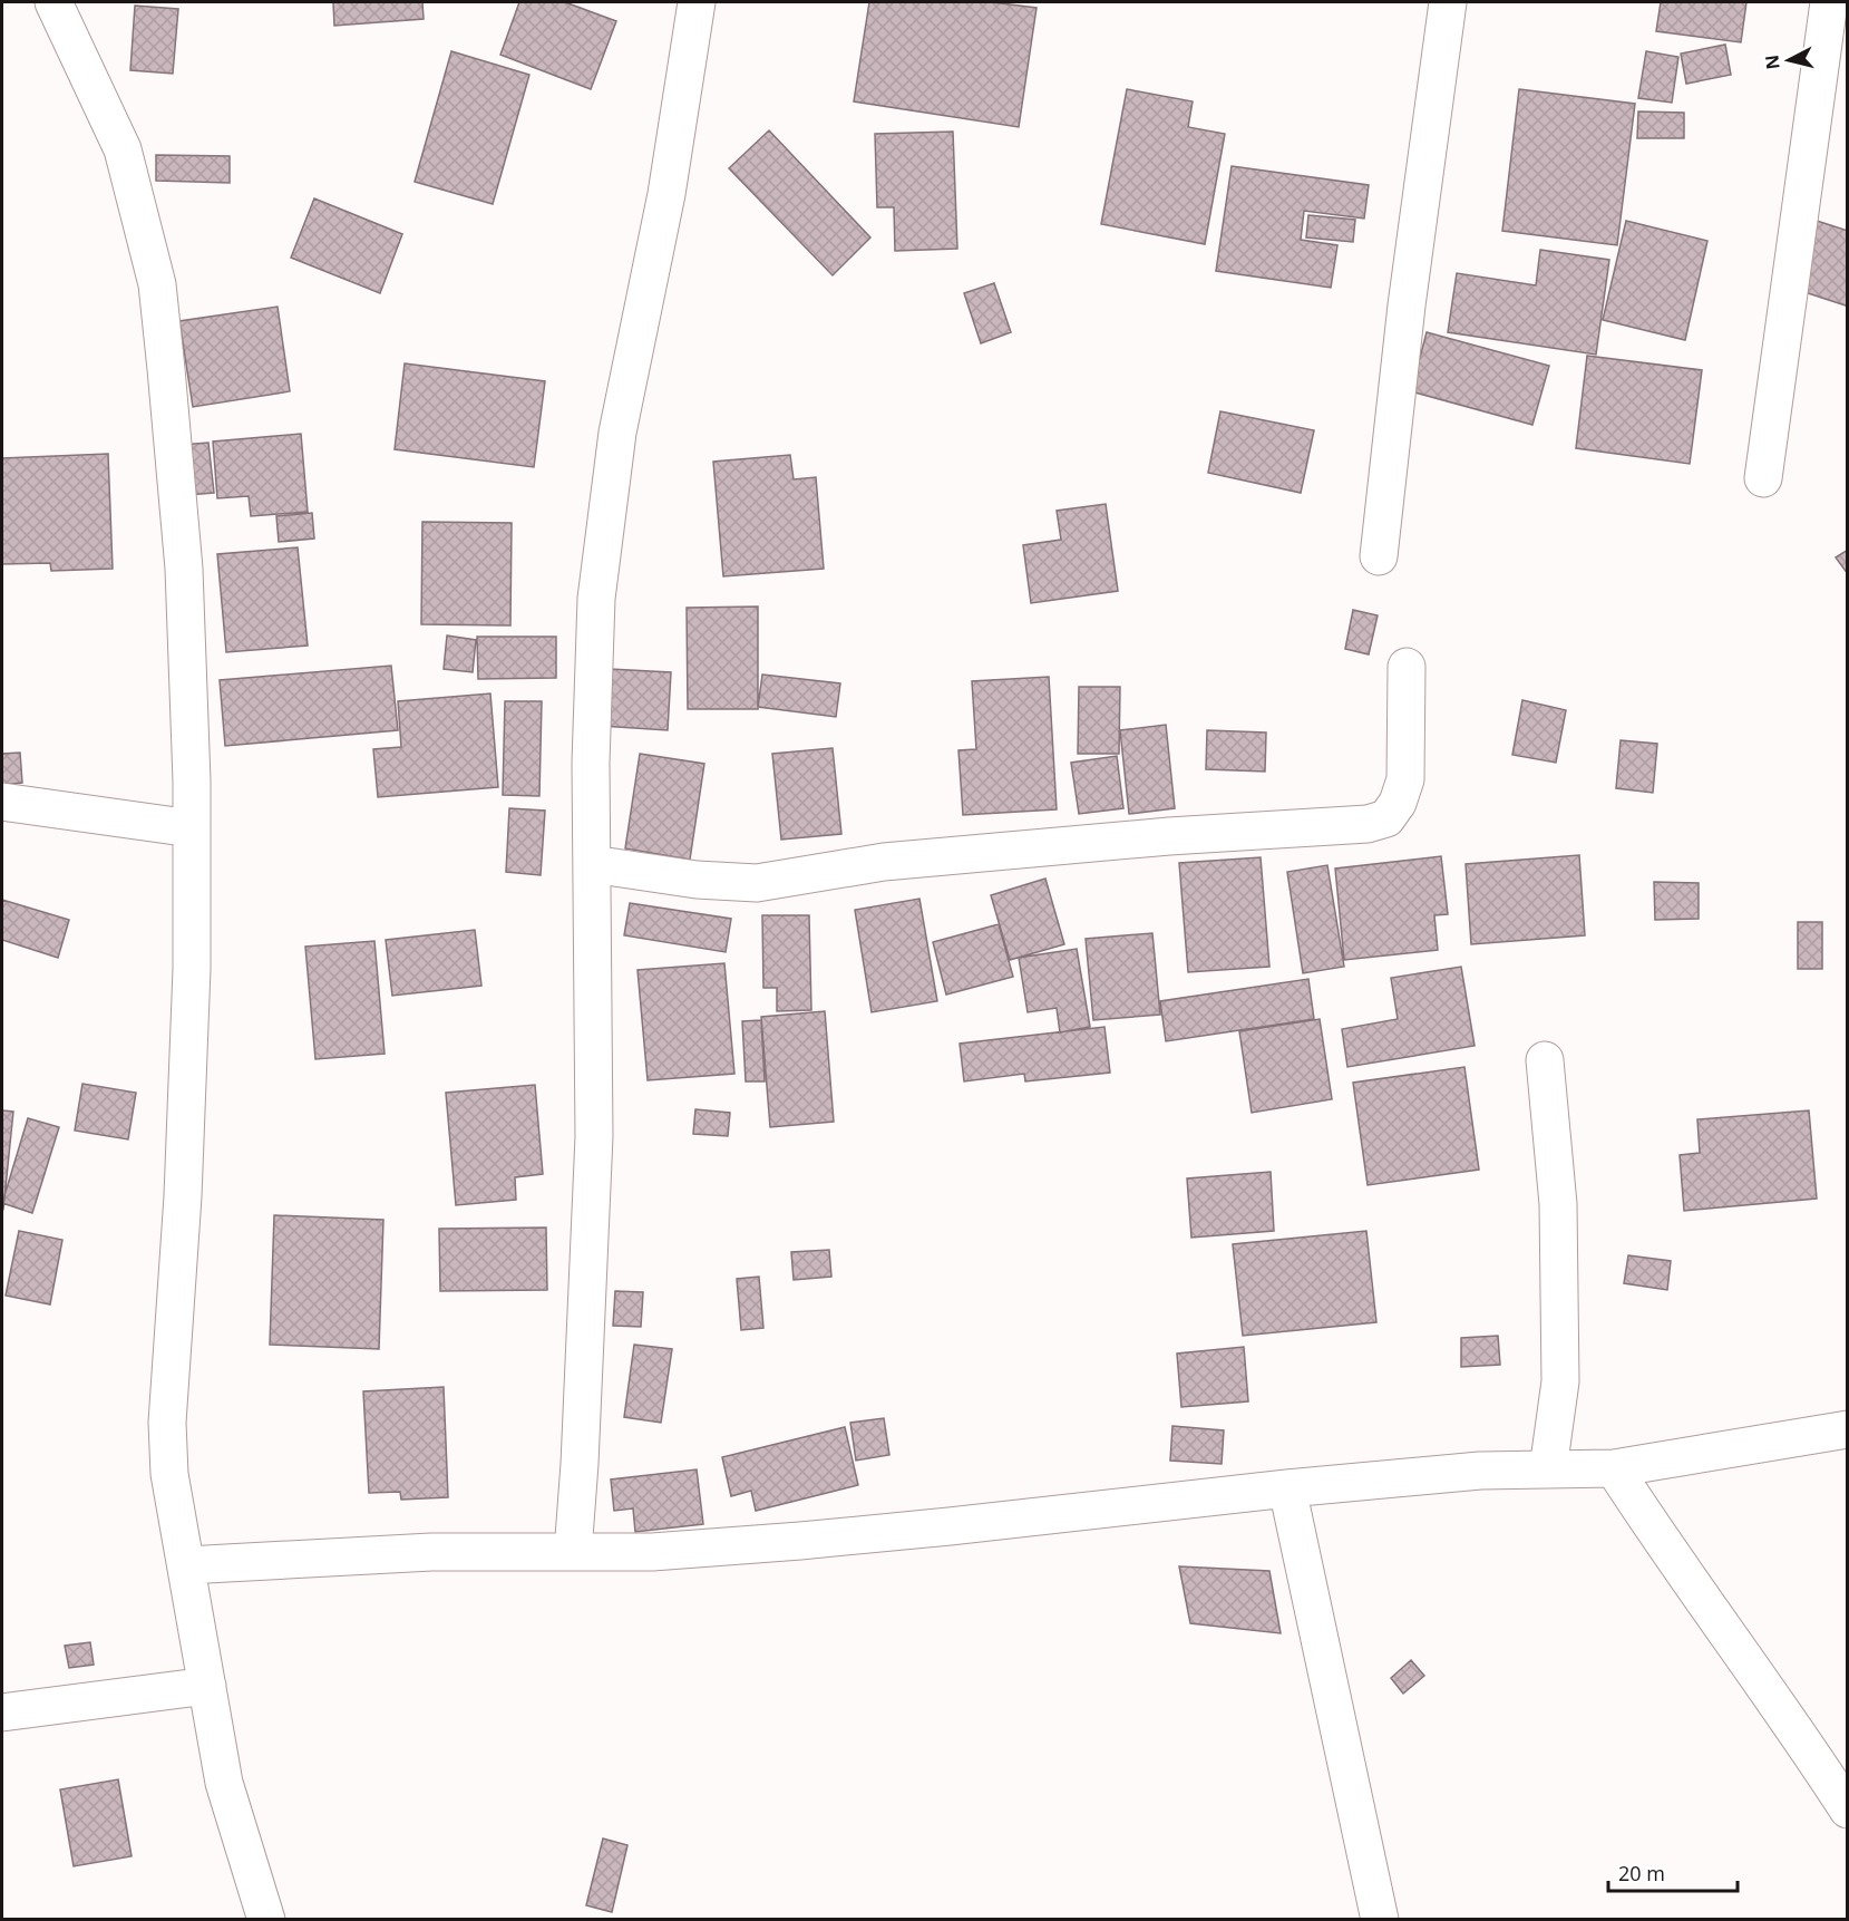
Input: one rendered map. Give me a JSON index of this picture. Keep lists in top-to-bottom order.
{
  "scale_bar": "20 m",
  "north": "left"
}
